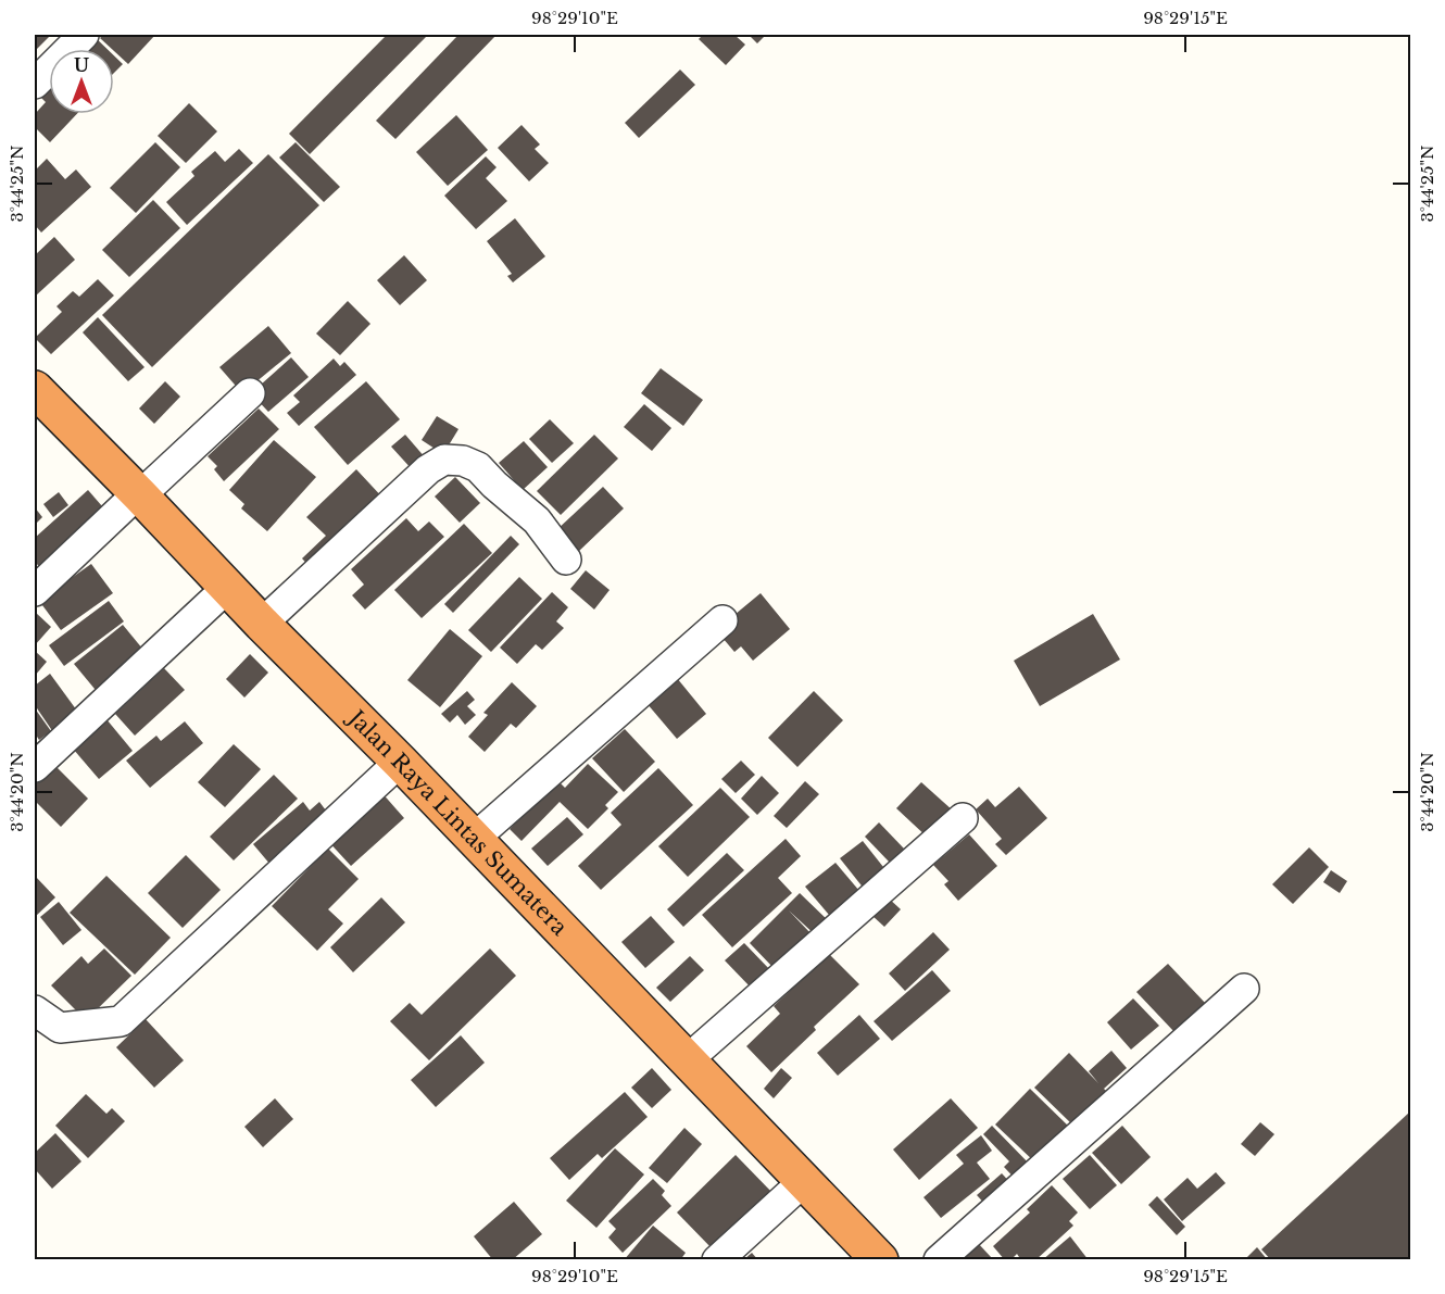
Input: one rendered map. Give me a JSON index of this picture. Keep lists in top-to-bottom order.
{
  "streets": {
    "highway": ["Jalan Raya Lintas Sumatera"]
  },
  "north": "top",
  "coordinates": [
    "98°29'10\"E",
    "98°29'15\"E",
    "3°44'25\"N",
    "3°44'20\"N"
  ]
}
